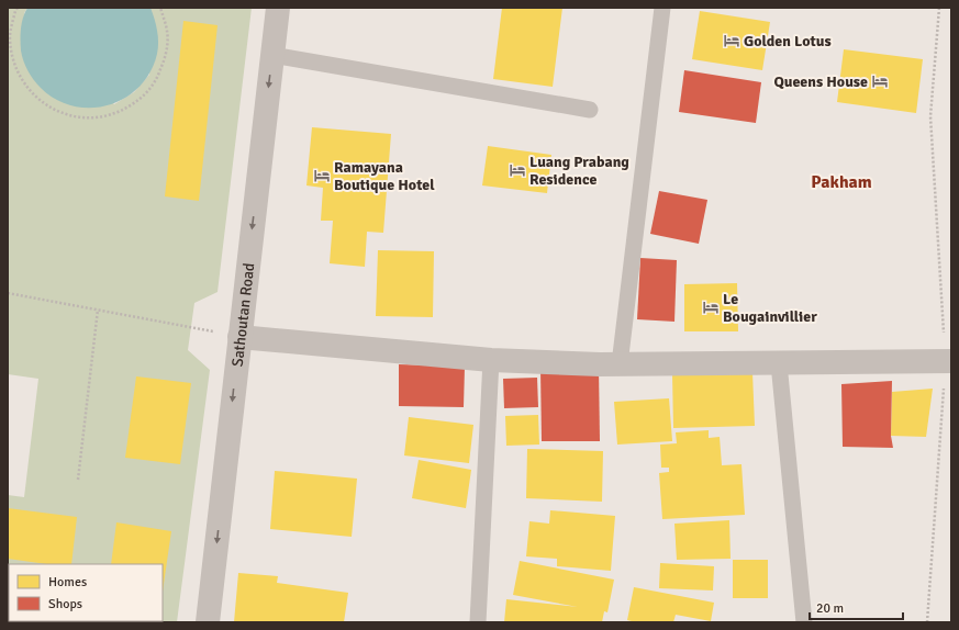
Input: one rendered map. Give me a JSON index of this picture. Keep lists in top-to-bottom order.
{
  "streets": {
    "street": ["Sathoutan Road"]
  },
  "one_way": ["Sathoutan Road"],
  "districts": ["Pakham"],
  "places": {
    "hotel": [
      "Golden Lotus",
      "Queens House",
      "Luang Prabang Residence",
      "Ramayana Boutique Hotel",
      "Le Bougainvillier"
    ]
  },
  "legend": ["Homes", "Shops"],
  "scale_bar": "20 m"
}
